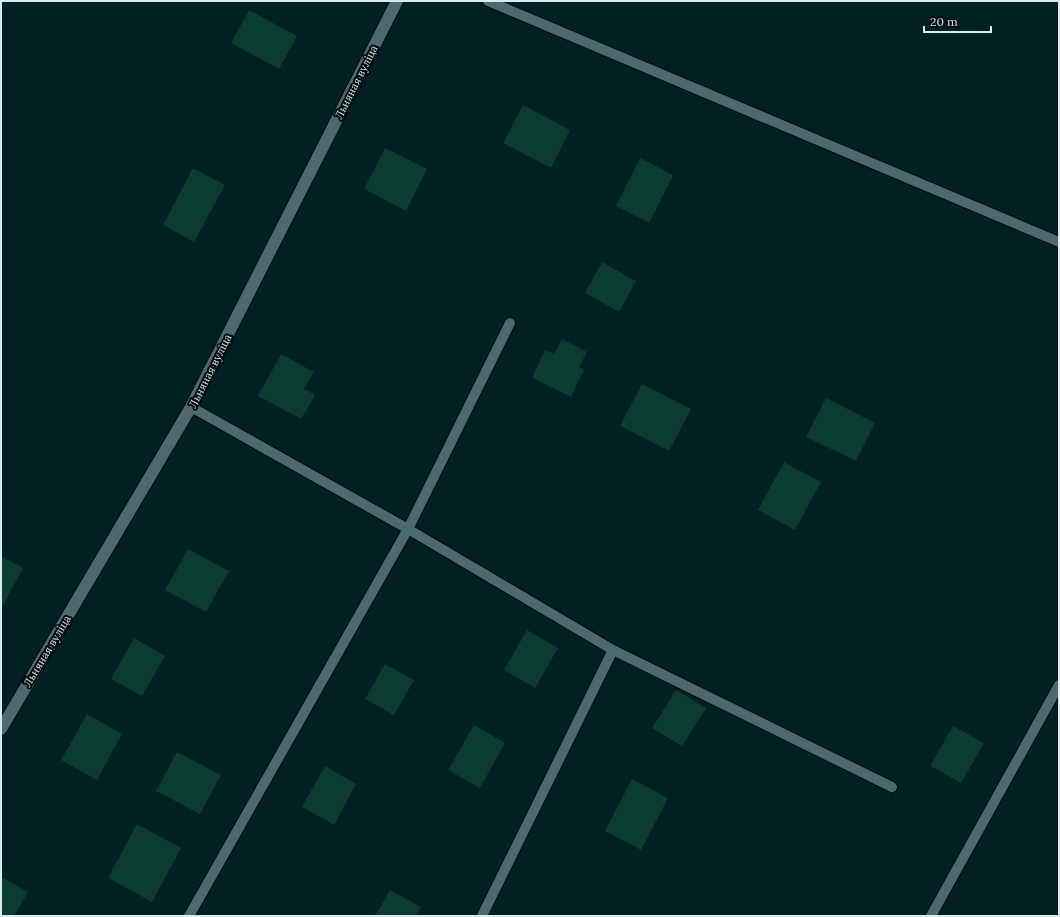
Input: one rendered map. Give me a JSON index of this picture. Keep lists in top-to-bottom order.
{
  "streets": {
    "street": ["Льняная вуліца"]
  },
  "scale_bar": "20 m"
}
